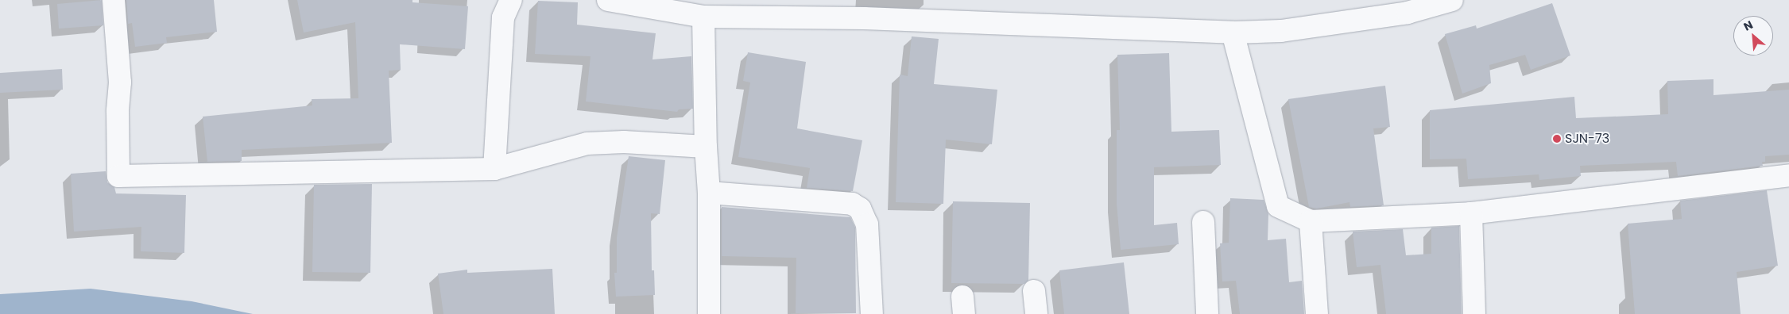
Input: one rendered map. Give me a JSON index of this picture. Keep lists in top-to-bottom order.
{
  "places": ["SJN-73"],
  "north": "top left"
}
